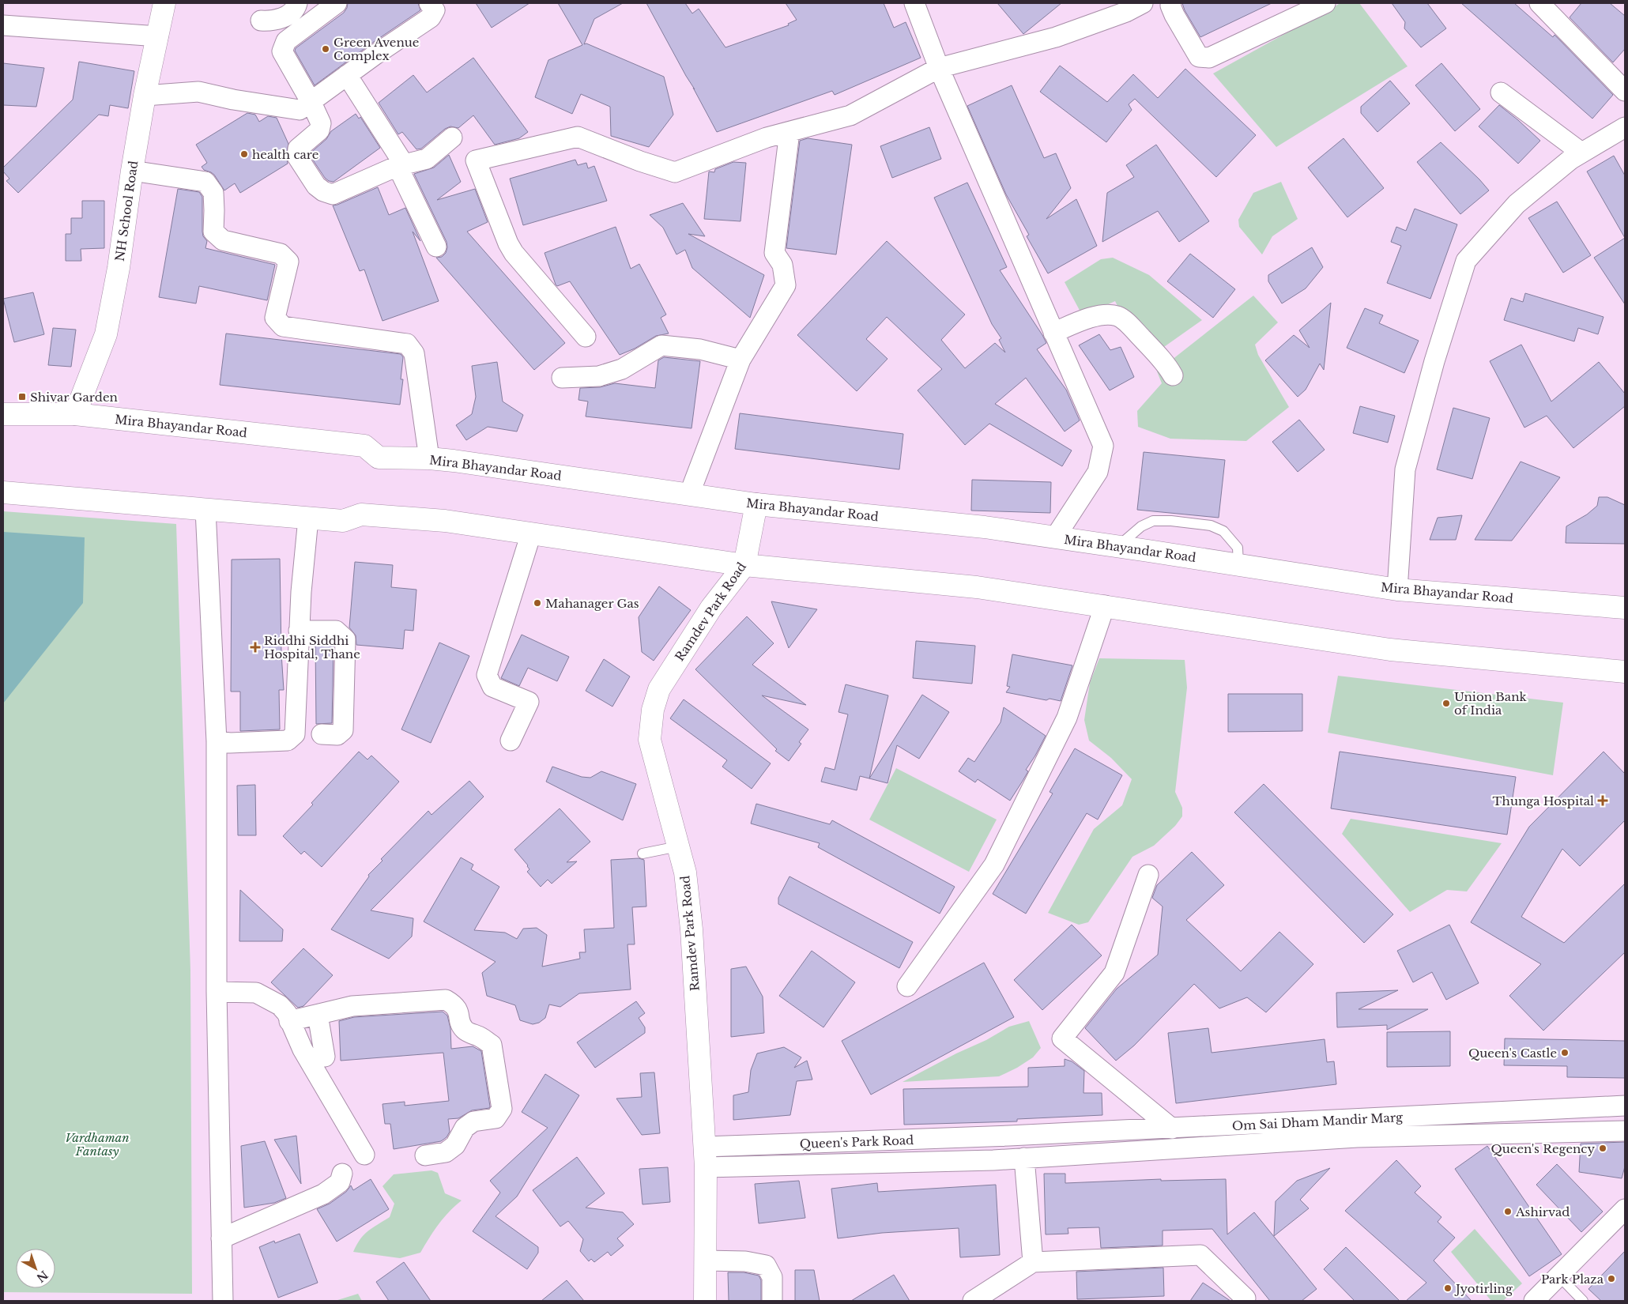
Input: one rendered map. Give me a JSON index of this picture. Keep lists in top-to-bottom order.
{
  "streets": {
    "main road": ["NH School Road", "Mira Bhayandar Road", "Ramdev Park Road"],
    "street": ["Om Sai Dham Mandir Marg", "Queen's Park Road"]
  },
  "crossings": [
    ["NH School Road", "Mira Bhayandar Road"],
    ["Mira Bhayandar Road", "Ramdev Park Road"],
    ["Ramdev Park Road", "Queen's Park Road"],
    ["Om Sai Dham Mandir Marg", "Queen's Park Road"]
  ],
  "parks": ["Vardhaman Fantasy"],
  "places": {
    "other": [
      "Green Avenue Complex",
      "health care",
      "Mahanager Gas",
      "Union Bank of India",
      "Queen's Castle",
      "Queen's Regency",
      "Ashirvad",
      "Park Plaza",
      "Jyotirling"
    ],
    "transit": ["Shivar Garden"],
    "health": ["Riddhi Siddhi Hospital, Thane", "Thunga Hospital"]
  },
  "north": "bottom right"
}
